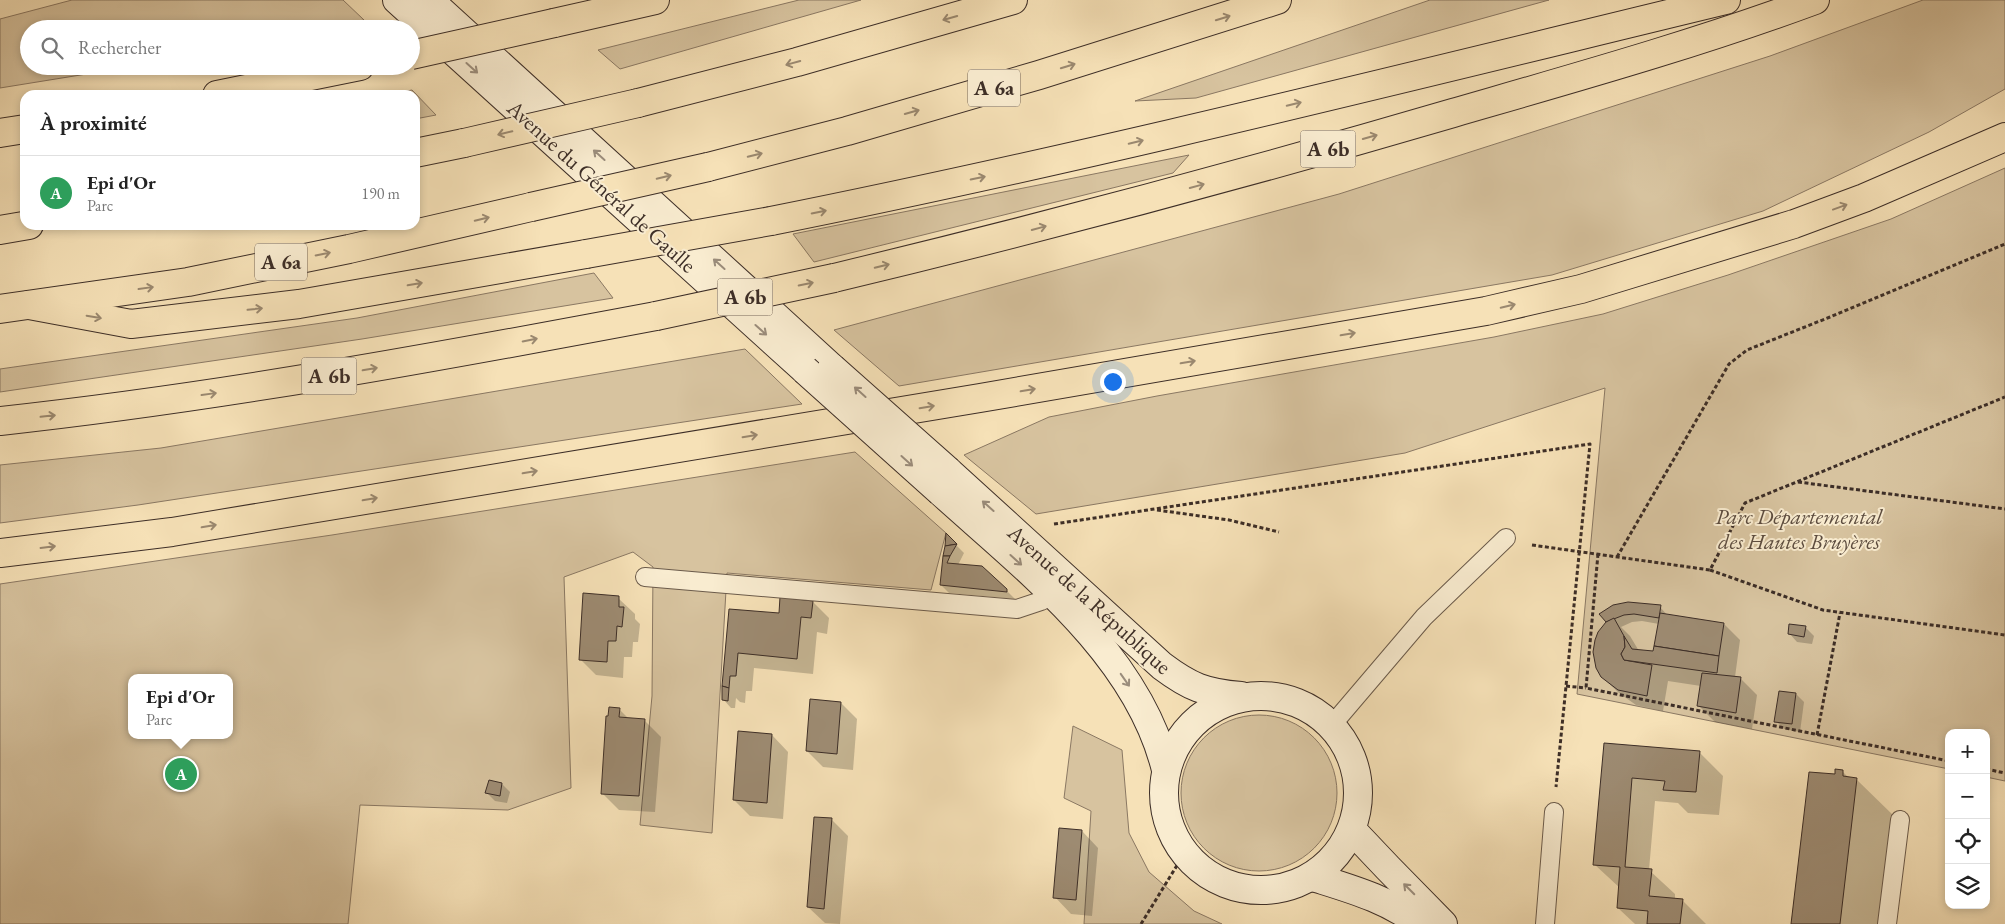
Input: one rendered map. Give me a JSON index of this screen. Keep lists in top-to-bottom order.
{
  "streets": {
    "highway": ["A 6a", "A 6b"],
    "main road": ["Avenue du Général de Gaulle", "Avenue de la République"]
  },
  "crossings": [
    ["Avenue du Général de Gaulle", "Avenue de la République"]
  ],
  "parks": ["Parc Départemental des Hautes Bruyères"],
  "page": {
    "search": "Rechercher",
    "heading": "À proximité",
    "list": [
      {
        "mark": "A",
        "name": "Epi d'Or",
        "note": "Parc",
        "value": "190 m"
      }
    ],
    "popup": ["Epi d'Or", "Parc"],
    "map_buttons": ["+", "−"],
    "pins": "A"
  }
}
